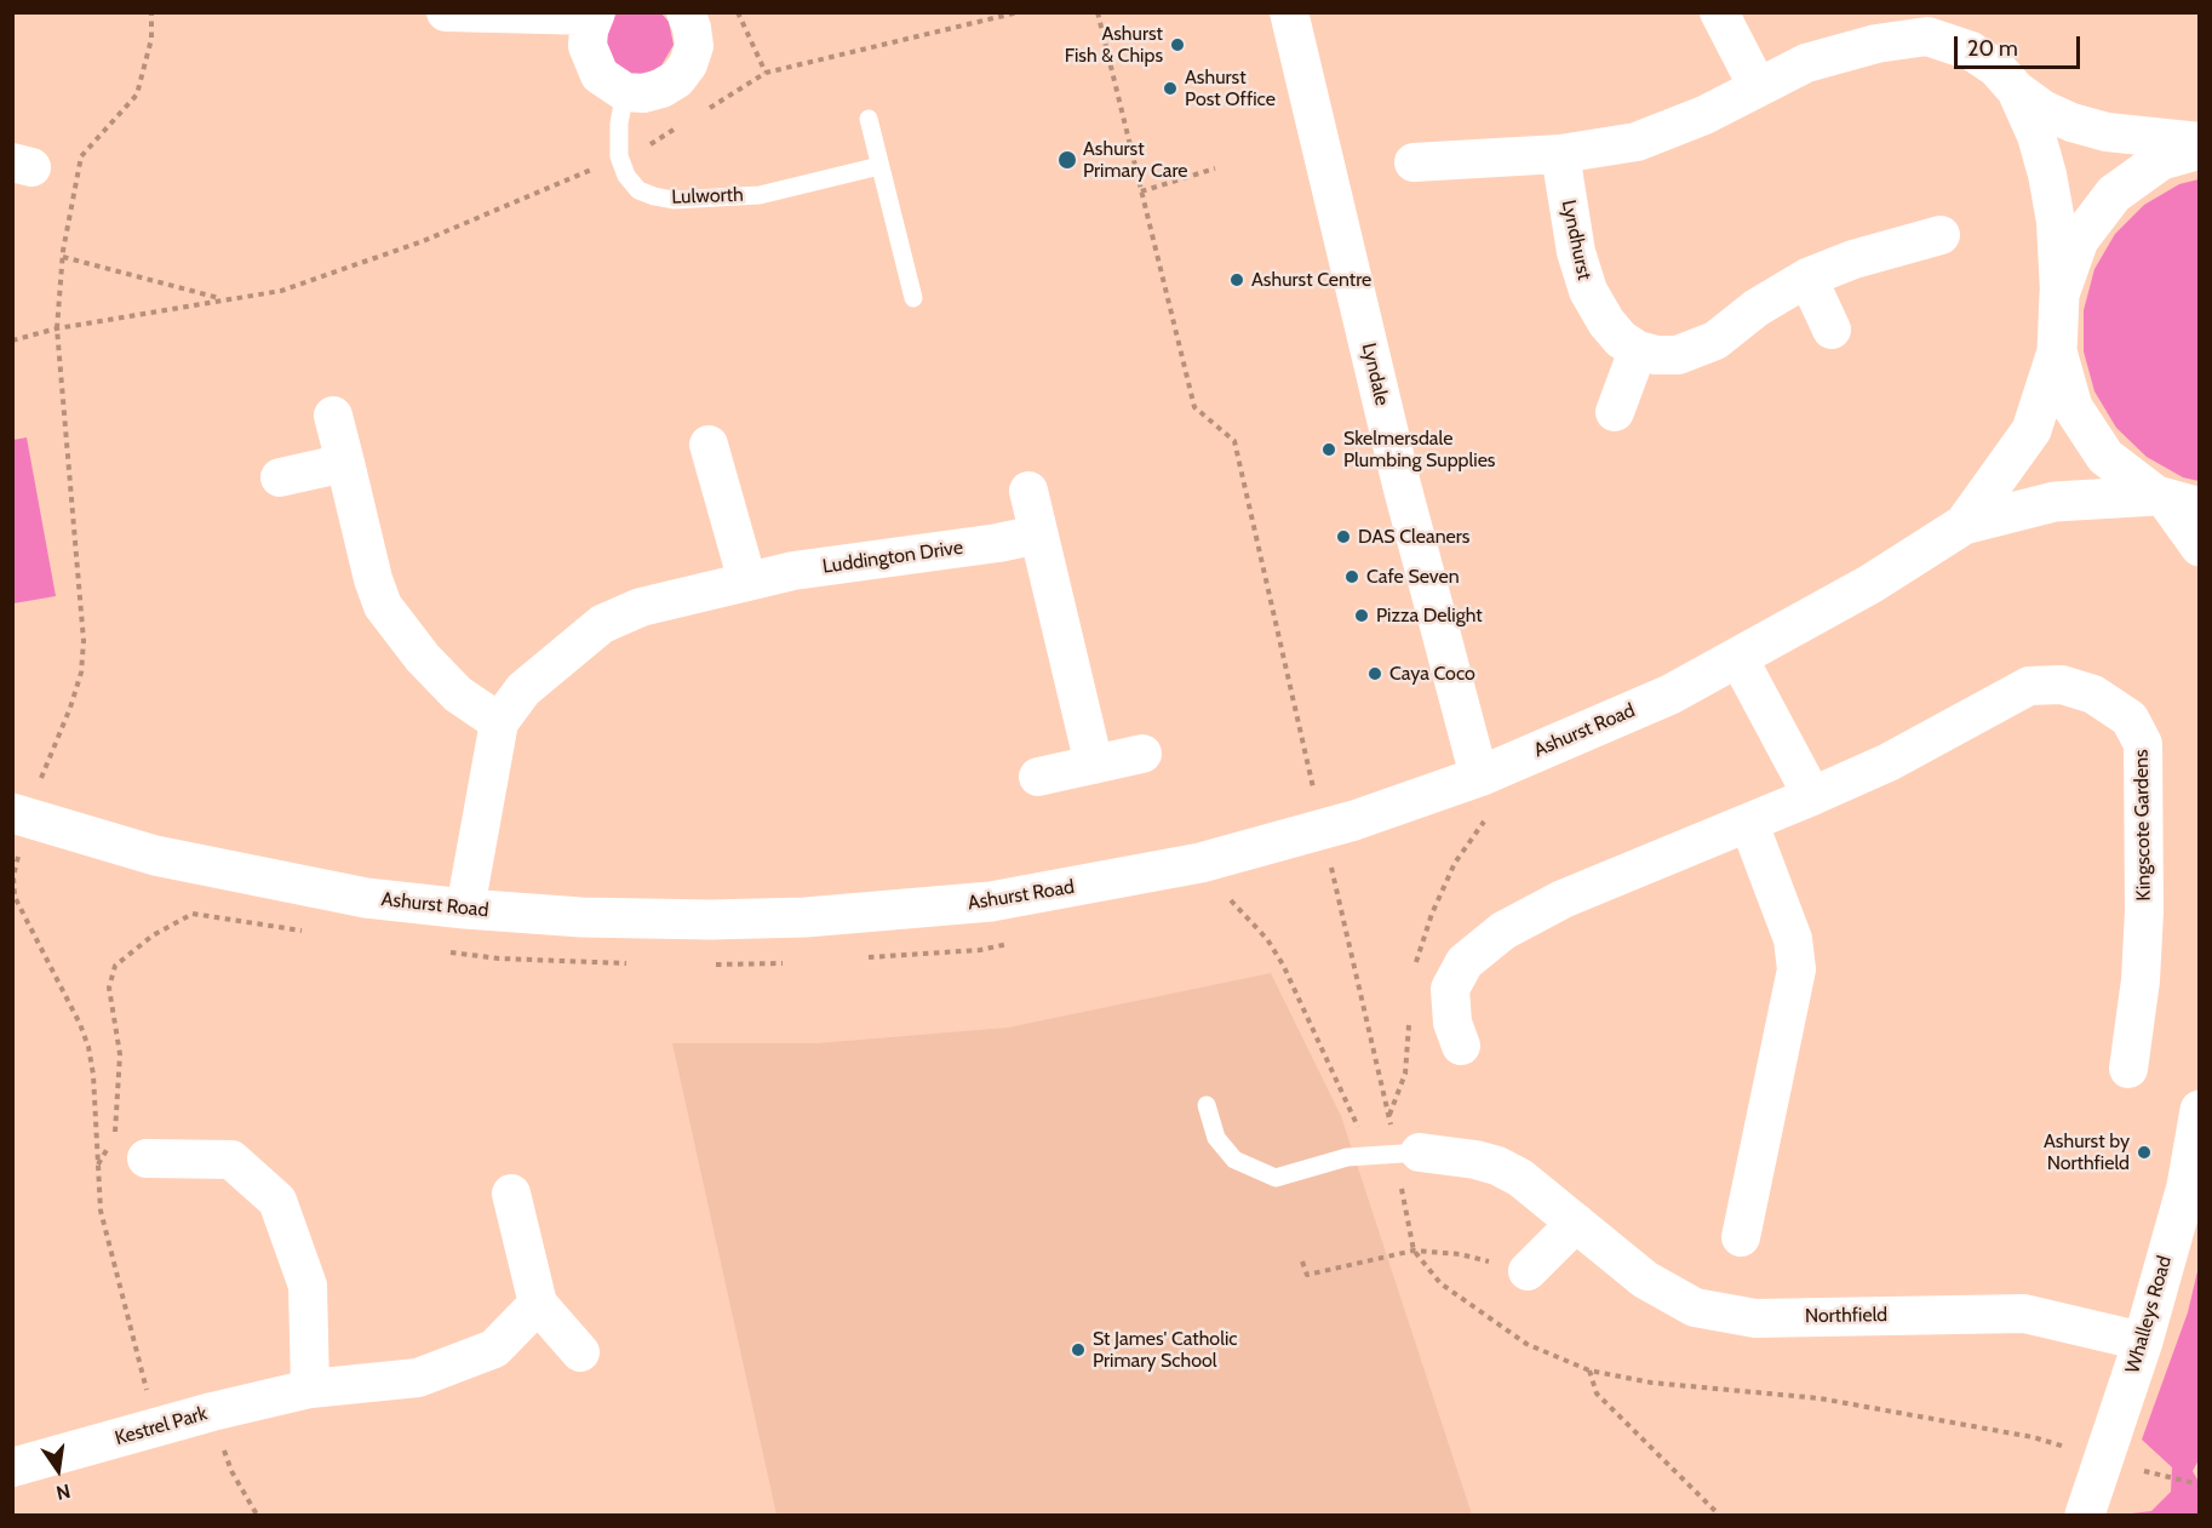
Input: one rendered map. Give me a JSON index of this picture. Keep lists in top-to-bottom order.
{
  "streets": {
    "street": [
      "Lyndhurst",
      "Lyndale",
      "Luddington Drive",
      "Ashurst Road",
      "Kingscote Gardens",
      "Whalleys Road",
      "Northfield",
      "Kestrel Park"
    ],
    "lane": ["Lulworth"]
  },
  "crossings": [
    ["Lyndale", "Ashurst Road"],
    ["Luddington Drive", "Ashurst Road"],
    ["Whalleys Road", "Northfield"]
  ],
  "places": [
    "Ashurst Fish & Chips",
    "Ashurst Post Office",
    "Ashurst Primary Care",
    "Ashurst Centre",
    "Skelmersdale Plumbing Supplies",
    "DAS Cleaners",
    "Cafe Seven",
    "Pizza Delight",
    "Caya Coco",
    "Ashurst by Northfield",
    "St James' Catholic Primary School"
  ],
  "scale_bar": "20 m",
  "north": "bottom"
}
